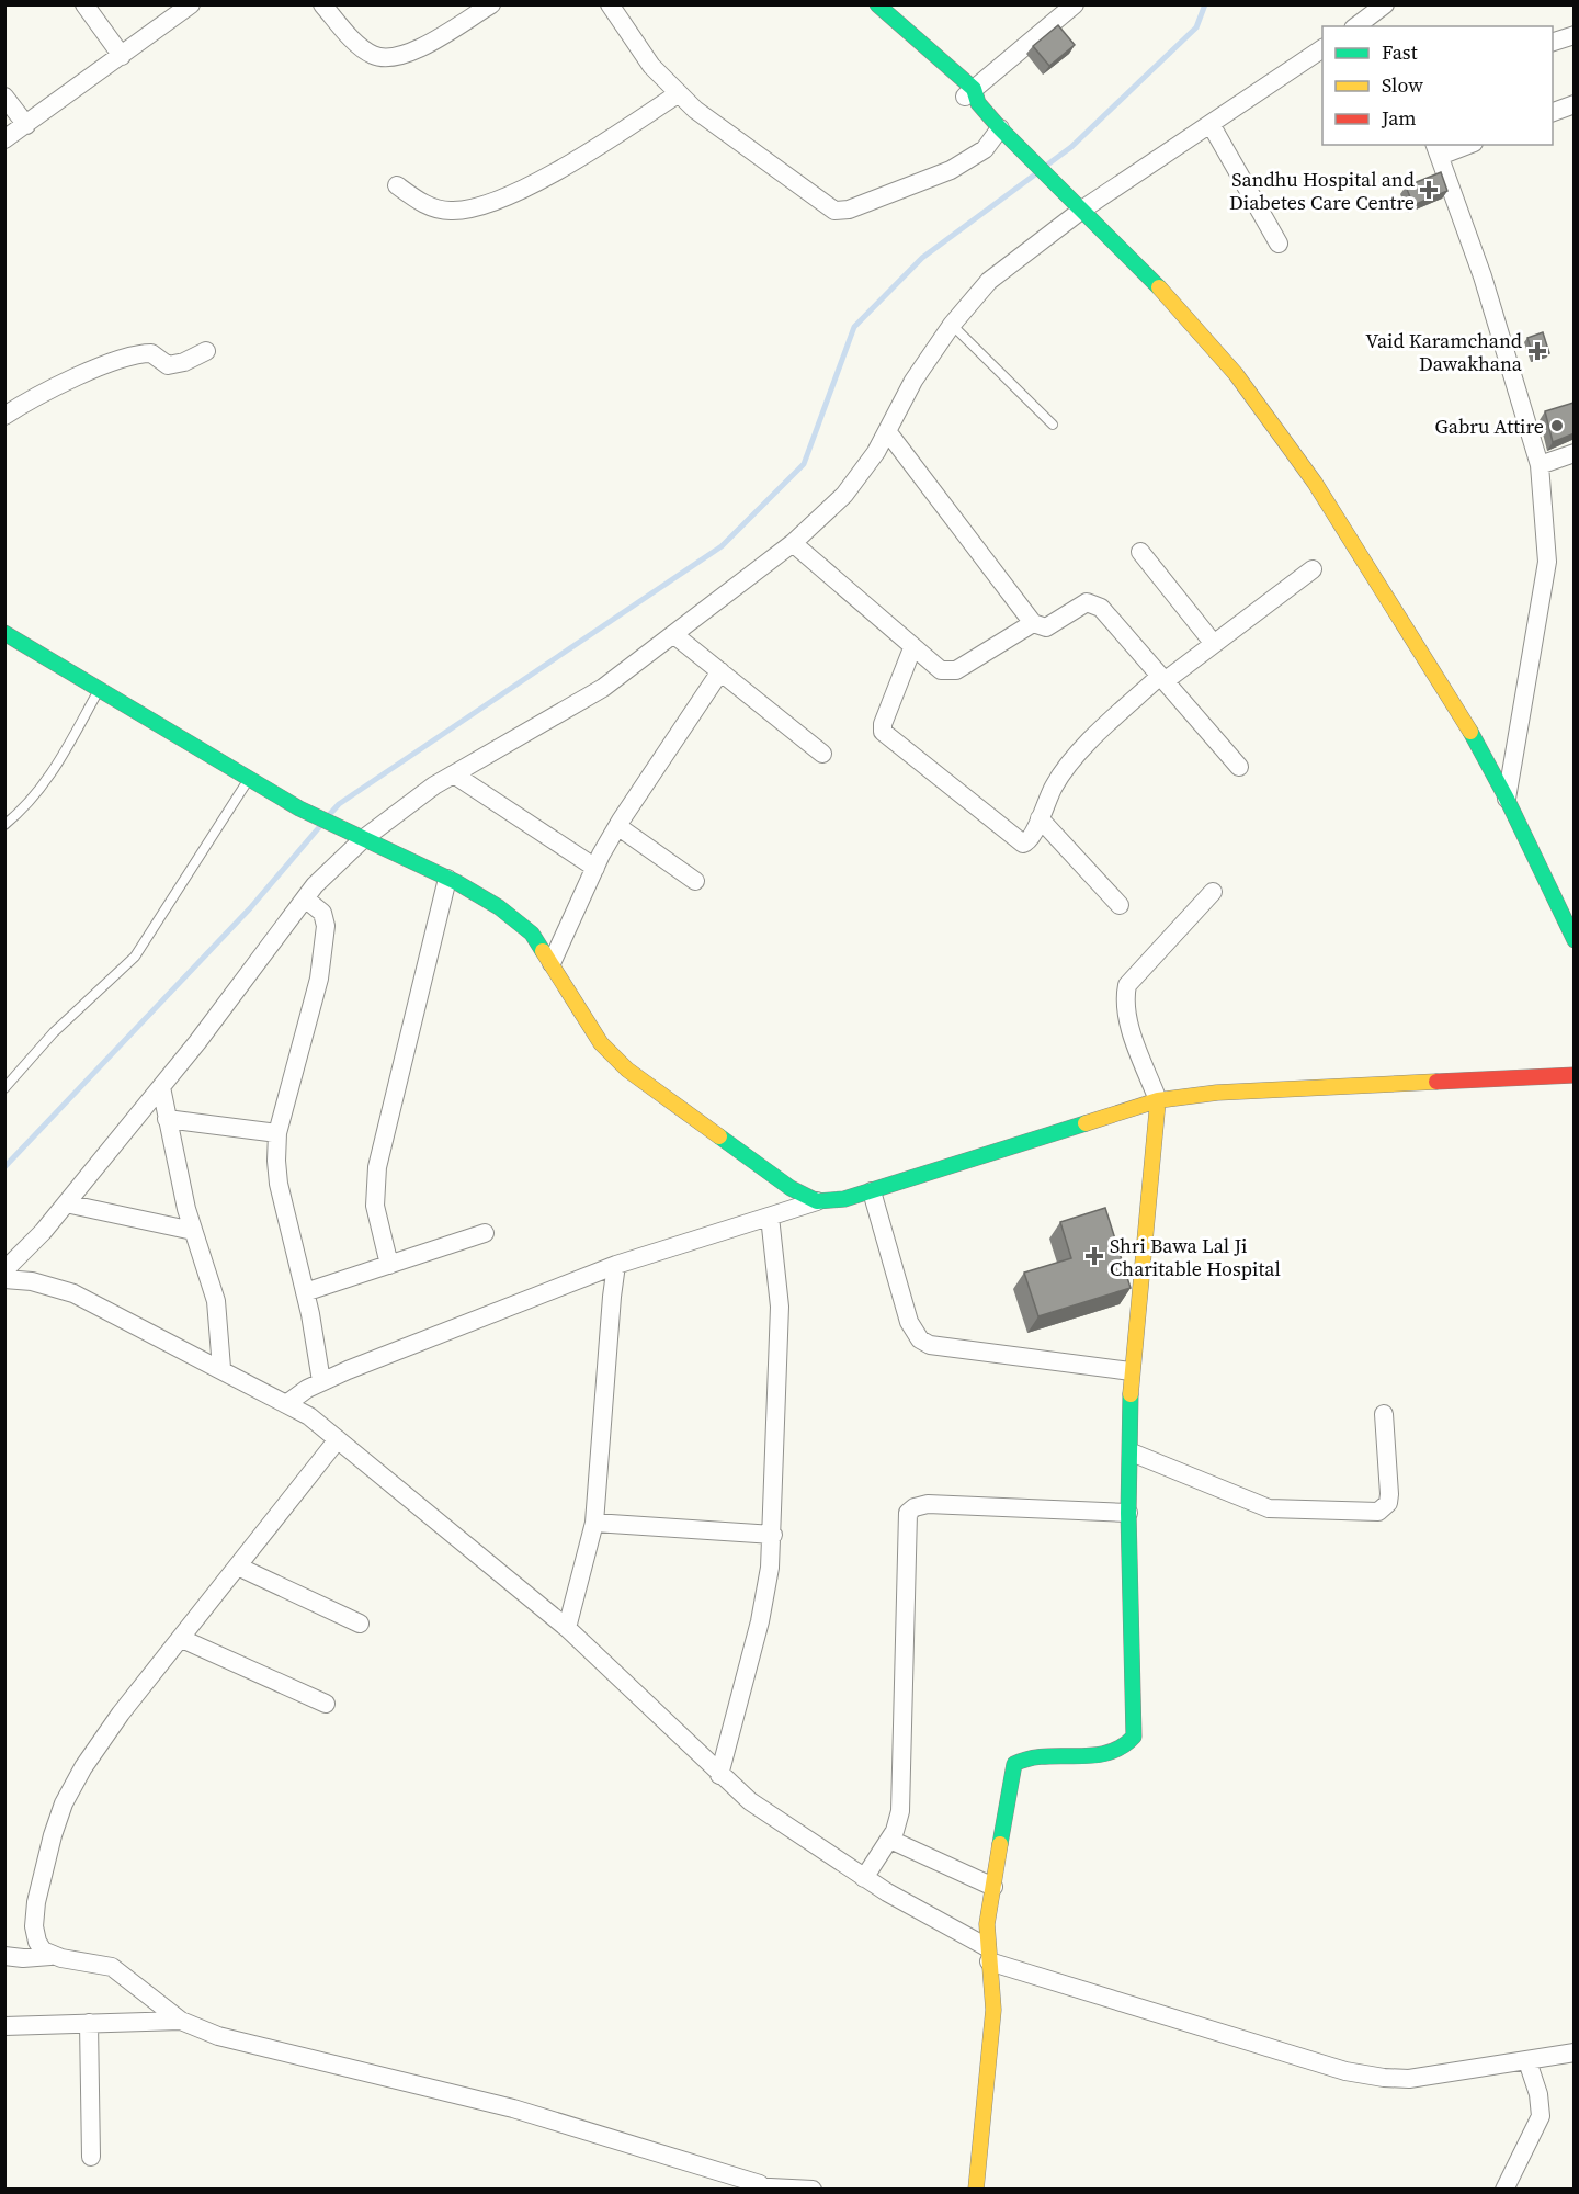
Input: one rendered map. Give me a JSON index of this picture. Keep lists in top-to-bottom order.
{
  "places": {
    "health": ["Sandhu Hospital and Diabetes Care Centre", "Vaid Karamchand Dawakhana", "Shri Bawa Lal Ji Charitable Hospital"],
    "other": ["Gabru Attire"]
  },
  "legend": ["Fast", "Slow", "Jam"]
}
